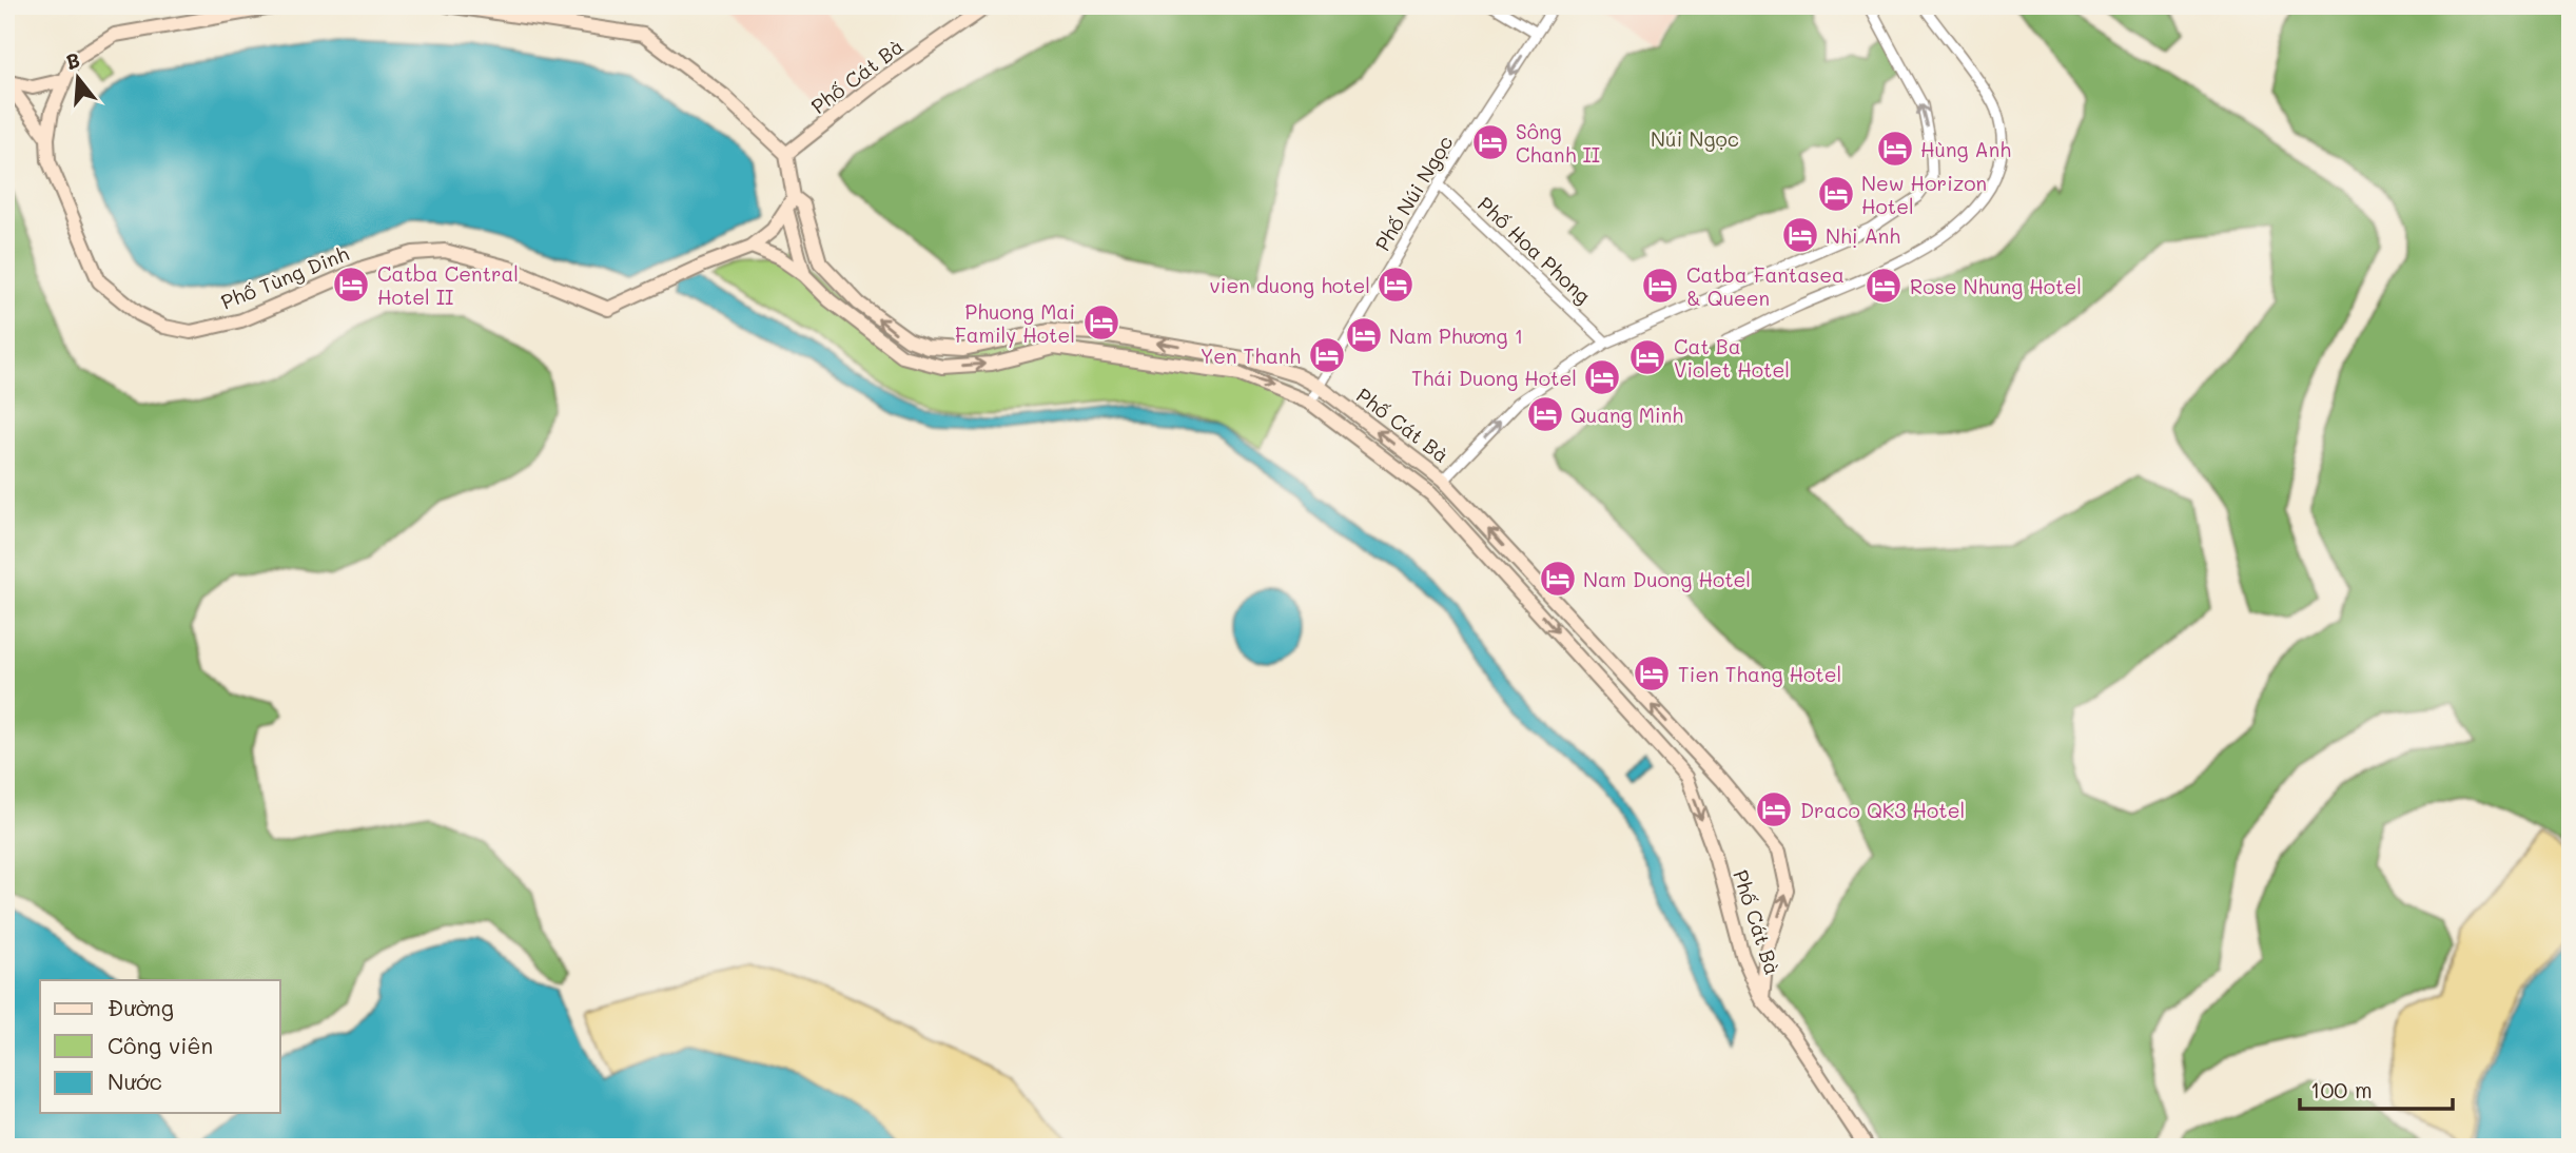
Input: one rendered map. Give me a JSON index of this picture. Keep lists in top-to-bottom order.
{
  "streets": {
    "main road": ["Phố Cát Bà", "Phố Tùng Dinh"],
    "street": ["Phố Núi Ngọc", "Phố Hoa Phong"]
  },
  "crossings": [
    ["Phố Cát Bà", "Phố Núi Ngọc"],
    ["Phố Núi Ngọc", "Phố Hoa Phong"]
  ],
  "one_way": ["Phố Núi Ngọc"],
  "parks": ["Núi Ngọc"],
  "places": {
    "hotel": [
      "Sông Chanh II",
      "Hùng Anh",
      "New Horizon Hotel",
      "Nhị Anh",
      "Catba Central Hotel II",
      "vien duong hotel",
      "Catba Fantasea & Queen",
      "Rose Nhung Hotel",
      "Phuong Mai Family Hotel",
      "Nam Phương 1",
      "Yen Thanh",
      "Cat Ba Violet Hotel",
      "Thái Duong Hotel",
      "Quang Minh",
      "Nam Duong Hotel",
      "Tien Thang Hotel",
      "Draco QK3 Hotel"
    ]
  },
  "legend": ["Đường", "Công viên", "Nước"],
  "scale_bar": "100 m",
  "north": "top"
}
